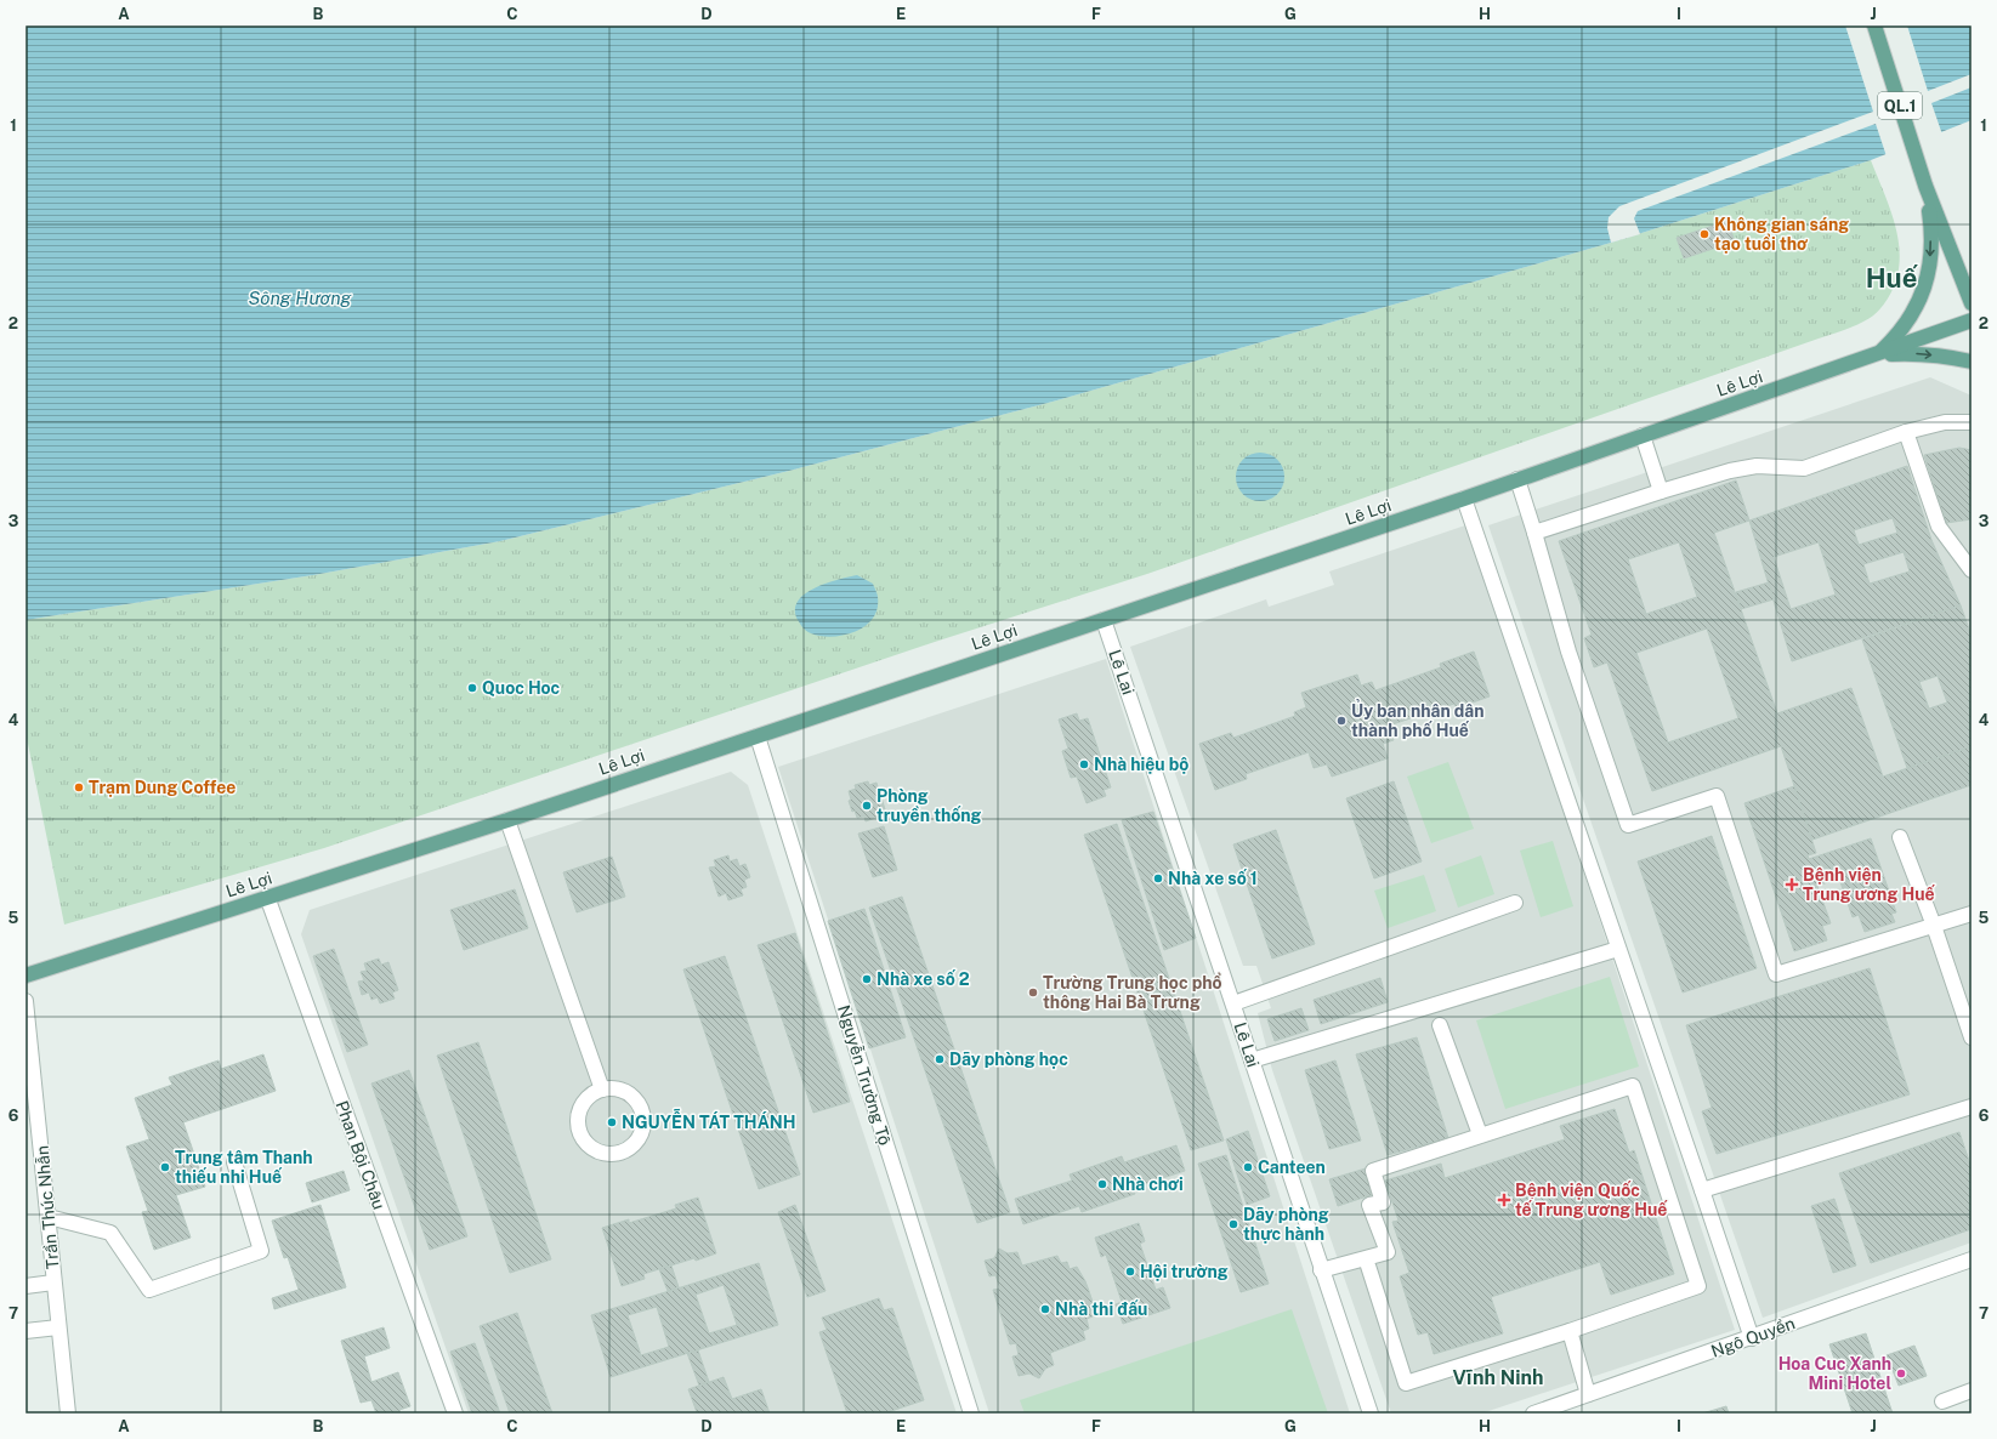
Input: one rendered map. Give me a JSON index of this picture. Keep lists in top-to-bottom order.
{
  "streets": {
    "main road": ["QL.1", "Lê Lợi"],
    "street": [
      "Lê Lai",
      "Nguyễn Trường Tộ",
      "Phan Bội Châu",
      "Trần Thúc Nhẫn",
      "Ngô Quyền"
    ]
  },
  "crossings": [
    ["Lê Lợi", "Lê Lai"],
    ["Lê Lợi", "Nguyễn Trường Tộ"],
    ["Lê Lợi", "Phan Bội Châu"]
  ],
  "districts": ["Huế", "Vĩnh Ninh"],
  "water": ["Sông Hương"],
  "places": {
    "other": [
      "Không gian sáng tạo tuổi thơ",
      "Quoc Hoc",
      "Ủy ban nhân dân thành phố Huế",
      "Nhà hiệu bộ",
      "Trạm Dung Coffee",
      "Phòng truyền thống",
      "Nhà xe số 1",
      "Nhà xe số 2",
      "Trường Trung học phổ thông Hai Bà Trưng",
      "Dãy phòng học",
      "NGUYỄN TÁT THÁNH",
      "Trung tâm Thanh thiếu nhi Huế",
      "Canteen",
      "Nhà chơi",
      "Dãy phòng thực hành",
      "Hội trường",
      "Nhà thi đấu",
      "Hoa Cuc Xanh Mini Hotel"
    ],
    "health": ["Bệnh viện Trung ương Huế", "Bệnh viện Quốc tế Trung ương Huế"]
  },
  "grid": {
    "columns": [
      "A",
      "B",
      "C",
      "D",
      "E",
      "F",
      "G",
      "H",
      "I",
      "J"
    ],
    "rows": [
      "1",
      "2",
      "3",
      "4",
      "5",
      "6",
      "7"
    ]
  }
}
